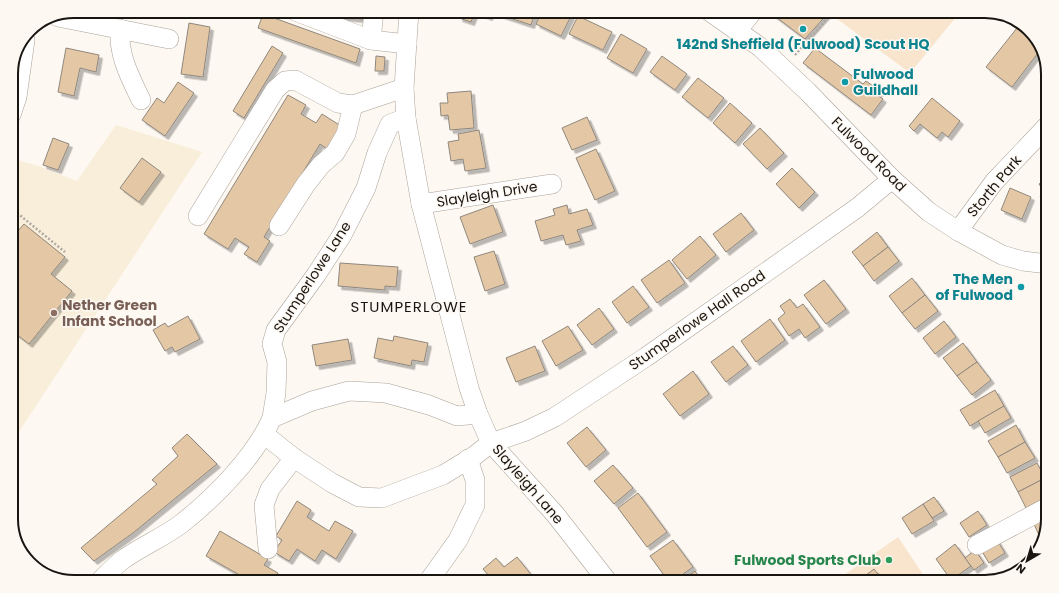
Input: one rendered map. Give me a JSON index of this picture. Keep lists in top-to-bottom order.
{
  "streets": {
    "street": [
      "Fulwood Road",
      "Storth Park",
      "Slayleigh Drive",
      "Stumperlowe Lane",
      "Stumperlowe Hall Road",
      "Slayleigh Lane"
    ]
  },
  "crossings": [
    ["Fulwood Road", "Storth Park"],
    ["Fulwood Road", "Stumperlowe Hall Road"],
    ["Slayleigh Drive", "Slayleigh Lane"],
    ["Stumperlowe Lane", "Stumperlowe Hall Road"],
    ["Stumperlowe Lane", "Slayleigh Lane"],
    ["Stumperlowe Hall Road", "Slayleigh Lane"]
  ],
  "districts": ["STUMPERLOWE"],
  "places": [
    "142nd Sheffield (Fulwood) Scout HQ",
    "Fulwood Guildhall",
    "The Men of Fulwood",
    "Nether Green Infant School",
    "Fulwood Sports Club"
  ],
  "north": "bottom left"
}
